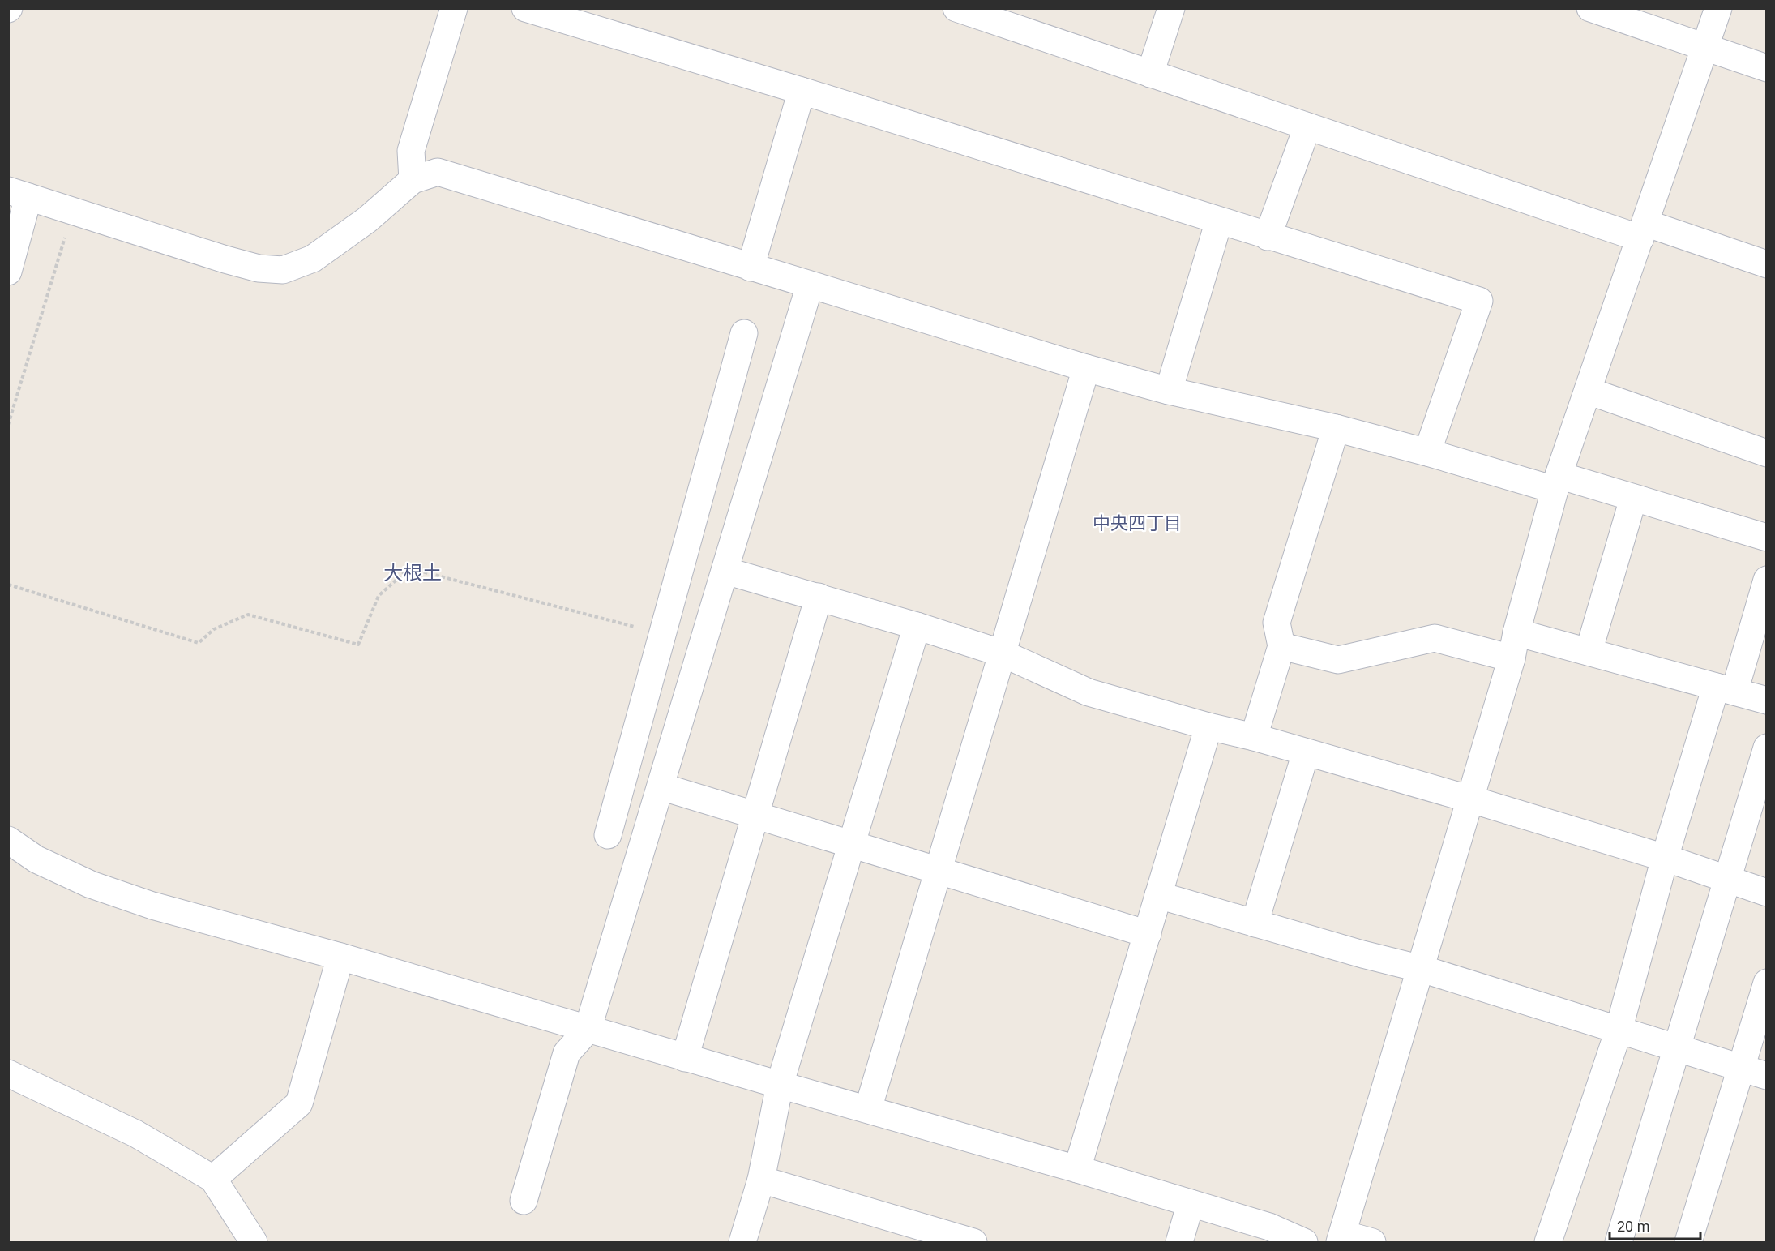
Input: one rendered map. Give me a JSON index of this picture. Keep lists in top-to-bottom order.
{
  "districts": ["中央四丁目", "大根土"],
  "scale_bar": "20 m"
}
